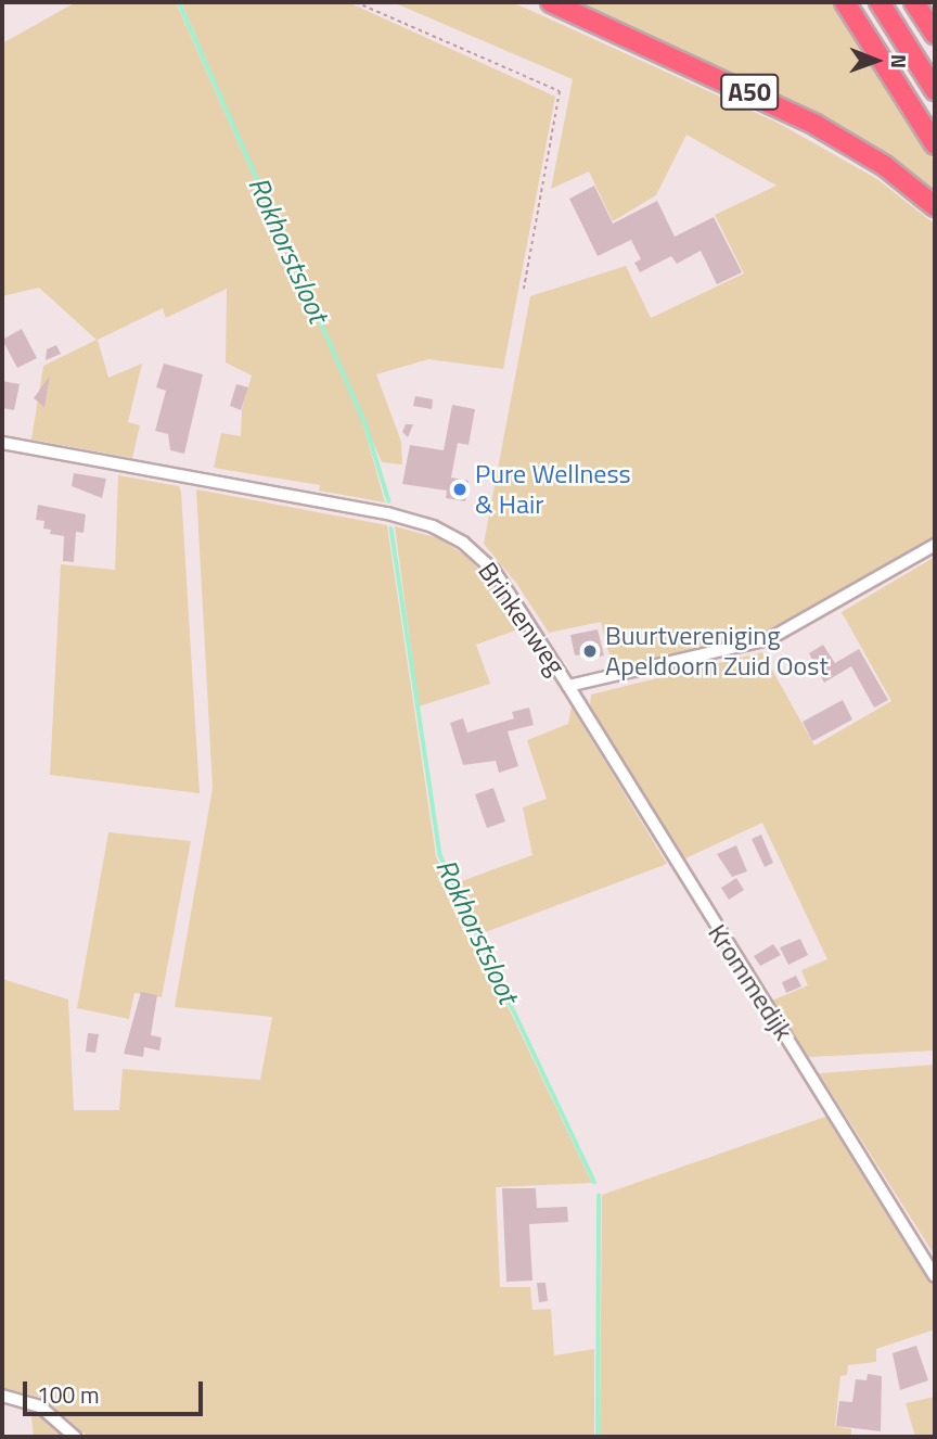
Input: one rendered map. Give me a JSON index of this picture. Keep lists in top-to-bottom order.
{
  "streets": {
    "highway": ["A50"],
    "street": ["Brinkenweg", "Krommedijk"]
  },
  "crossings": [
    ["Brinkenweg", "Krommedijk"]
  ],
  "water": ["Rokhorstsloot"],
  "places": ["Pure Wellness & Hair", "Buurtvereniging Apeldoorn Zuid Oost"],
  "scale_bar": "100 m",
  "north": "right"
}
